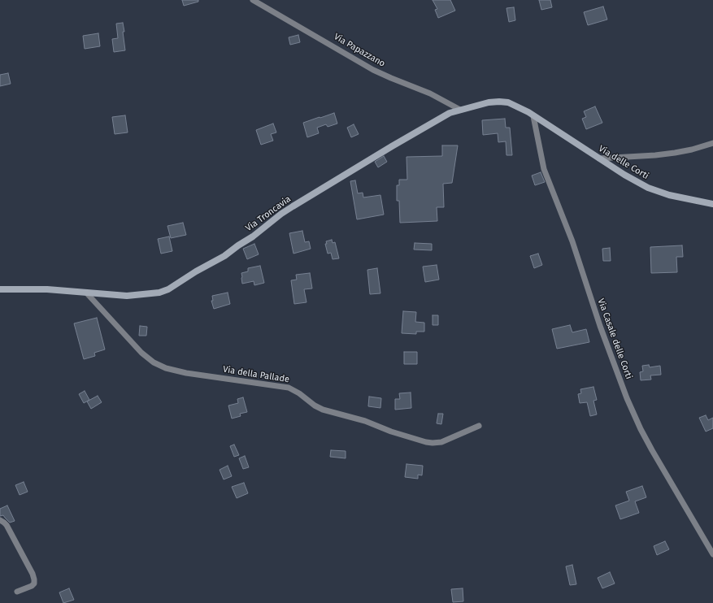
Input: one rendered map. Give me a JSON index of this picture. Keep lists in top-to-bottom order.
{
  "streets": {
    "street": [
      "Via Papazzano",
      "Via delle Corti",
      "Via Troncavia",
      "Via Casale delle Corti",
      "Via della Pallade"
    ]
  },
  "crossings": [
    ["Via Papazzano", "Via Troncavia"],
    ["Via delle Corti", "Via Troncavia"],
    ["Via delle Corti", "Via Casale delle Corti"],
    ["Via Troncavia", "Via Casale delle Corti"],
    ["Via Troncavia", "Via della Pallade"]
  ]
}
